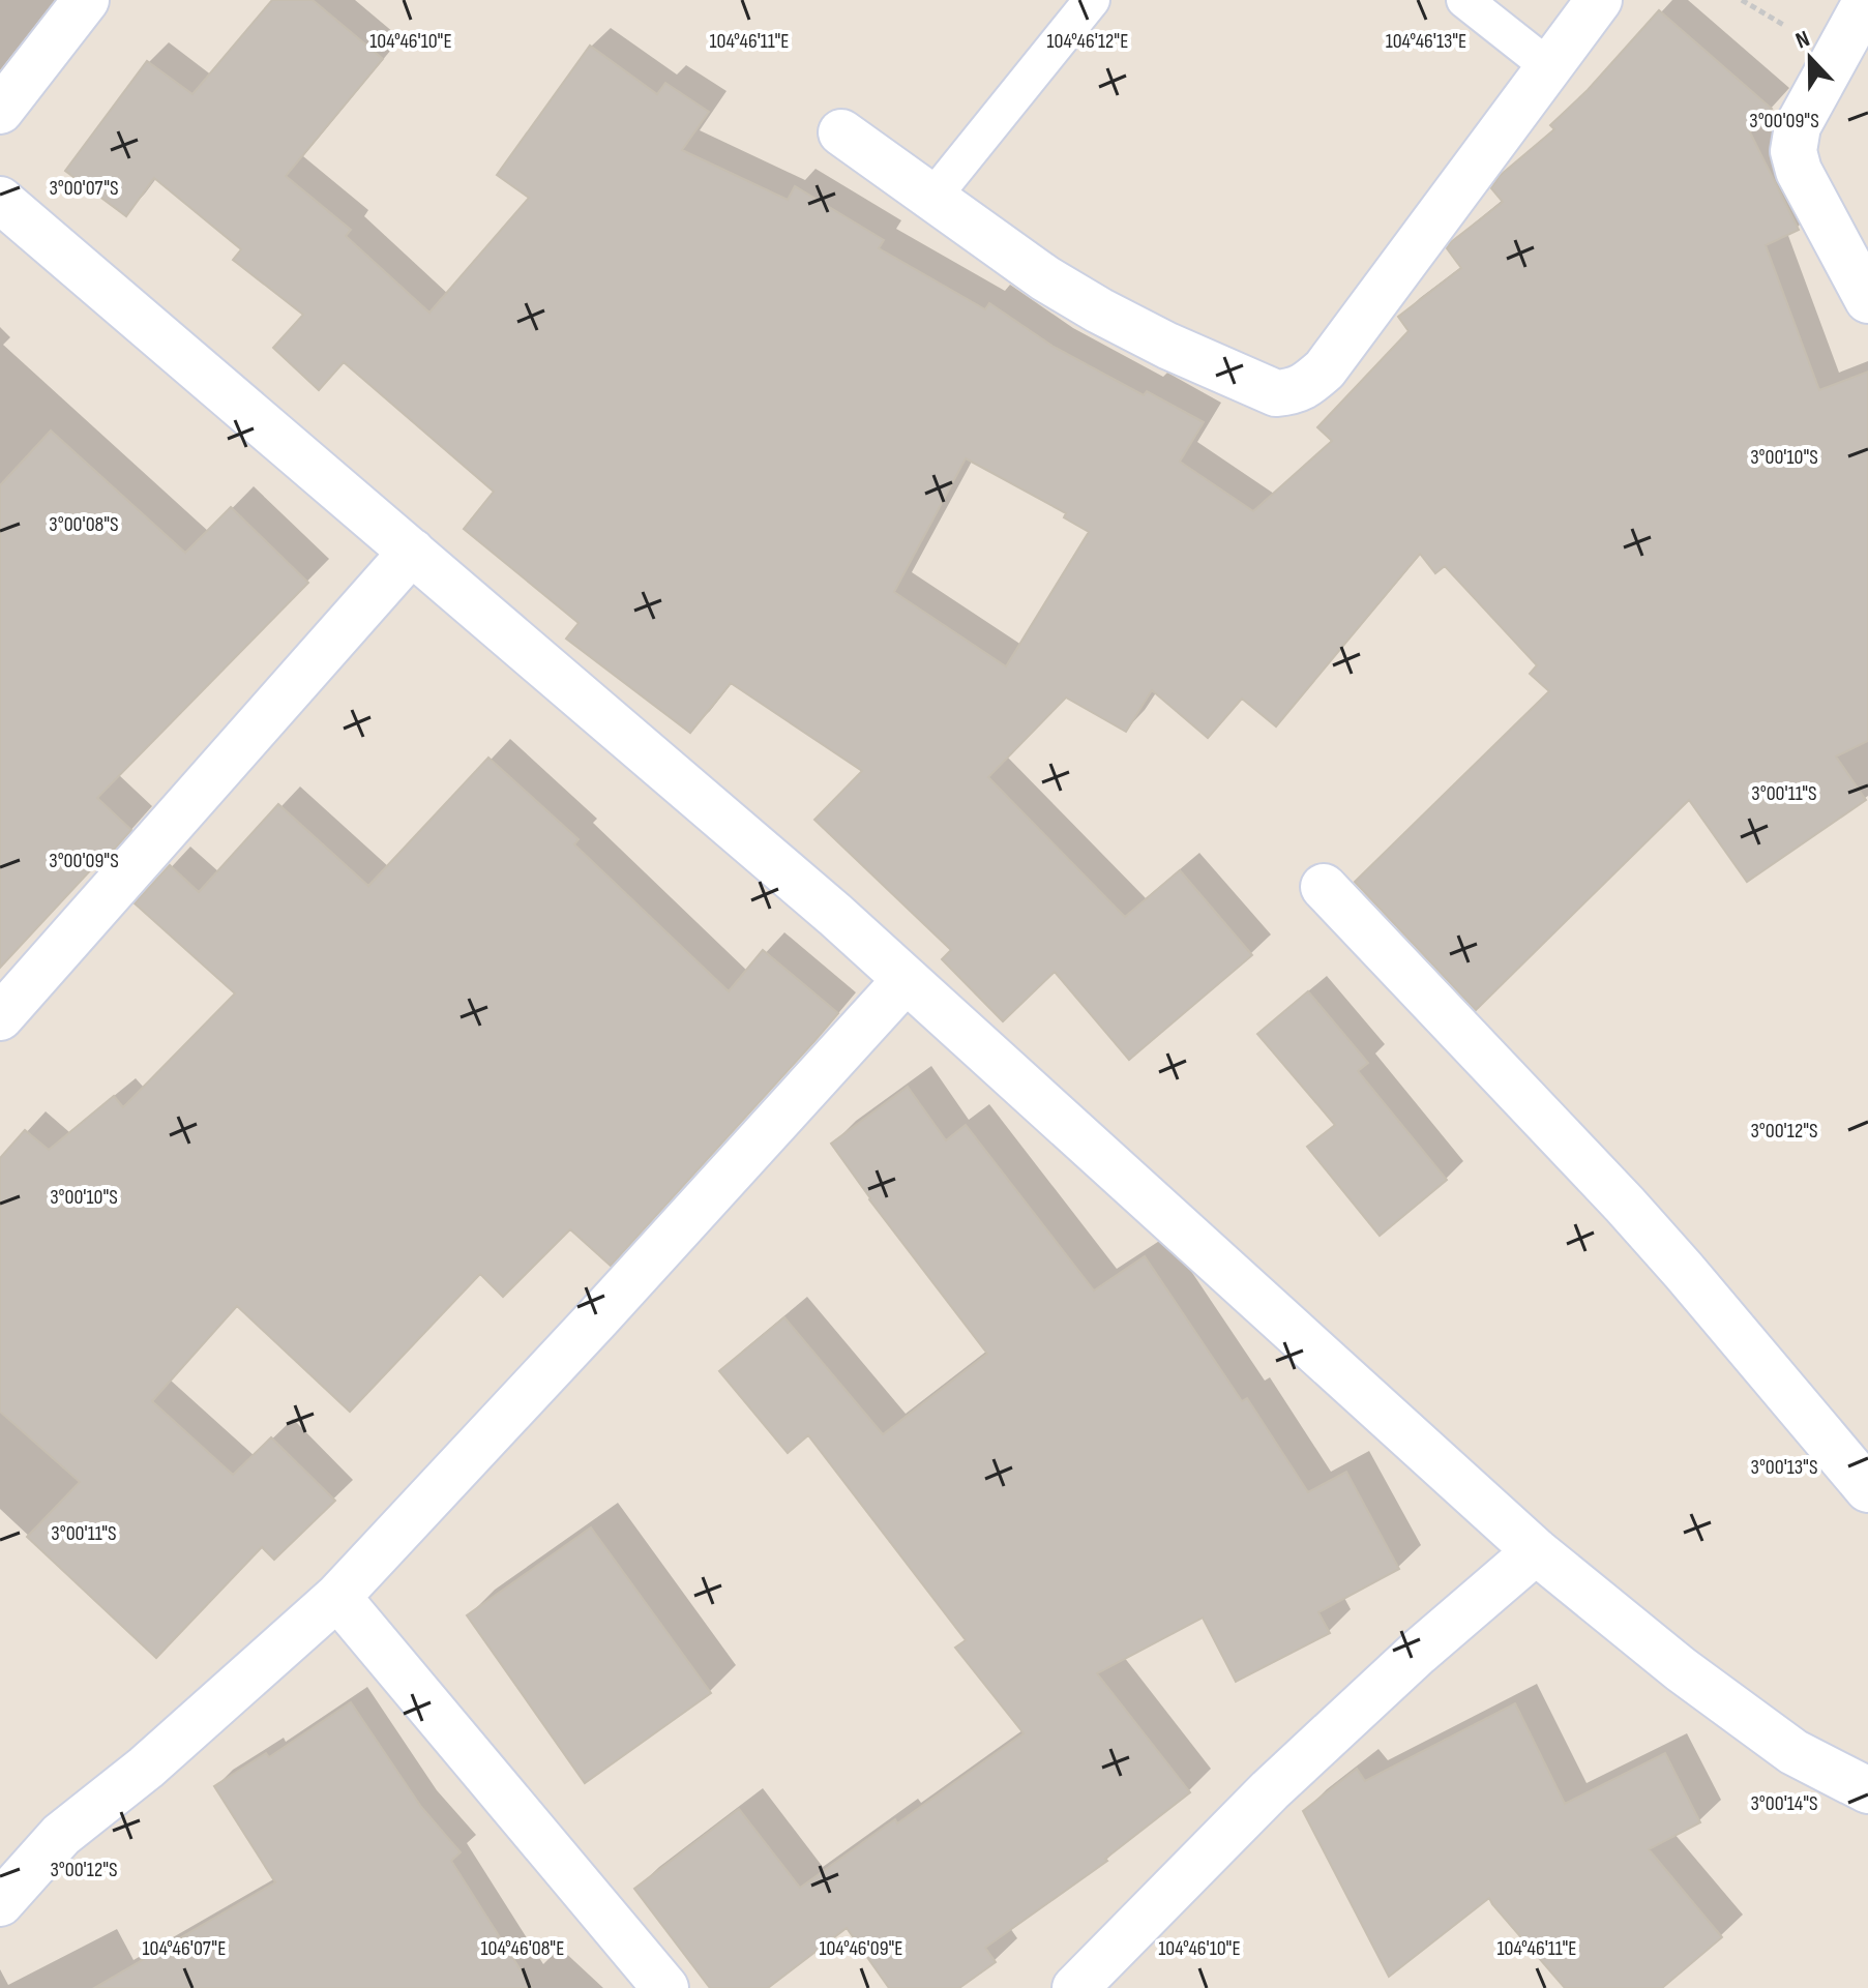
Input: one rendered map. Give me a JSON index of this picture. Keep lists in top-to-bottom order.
{
  "north": "top",
  "coordinates": [
    "104°46'10\"E",
    "104°46'11\"E",
    "104°46'12\"E",
    "104°46'13\"E",
    "3°00'09\"S",
    "3°00'07\"S",
    "3°00'10\"S",
    "3°00'08\"S",
    "3°00'11\"S",
    "3°00'12\"S",
    "3°00'13\"S",
    "3°00'14\"S",
    "104°46'07\"E",
    "104°46'08\"E",
    "104°46'09\"E"
  ]
}
